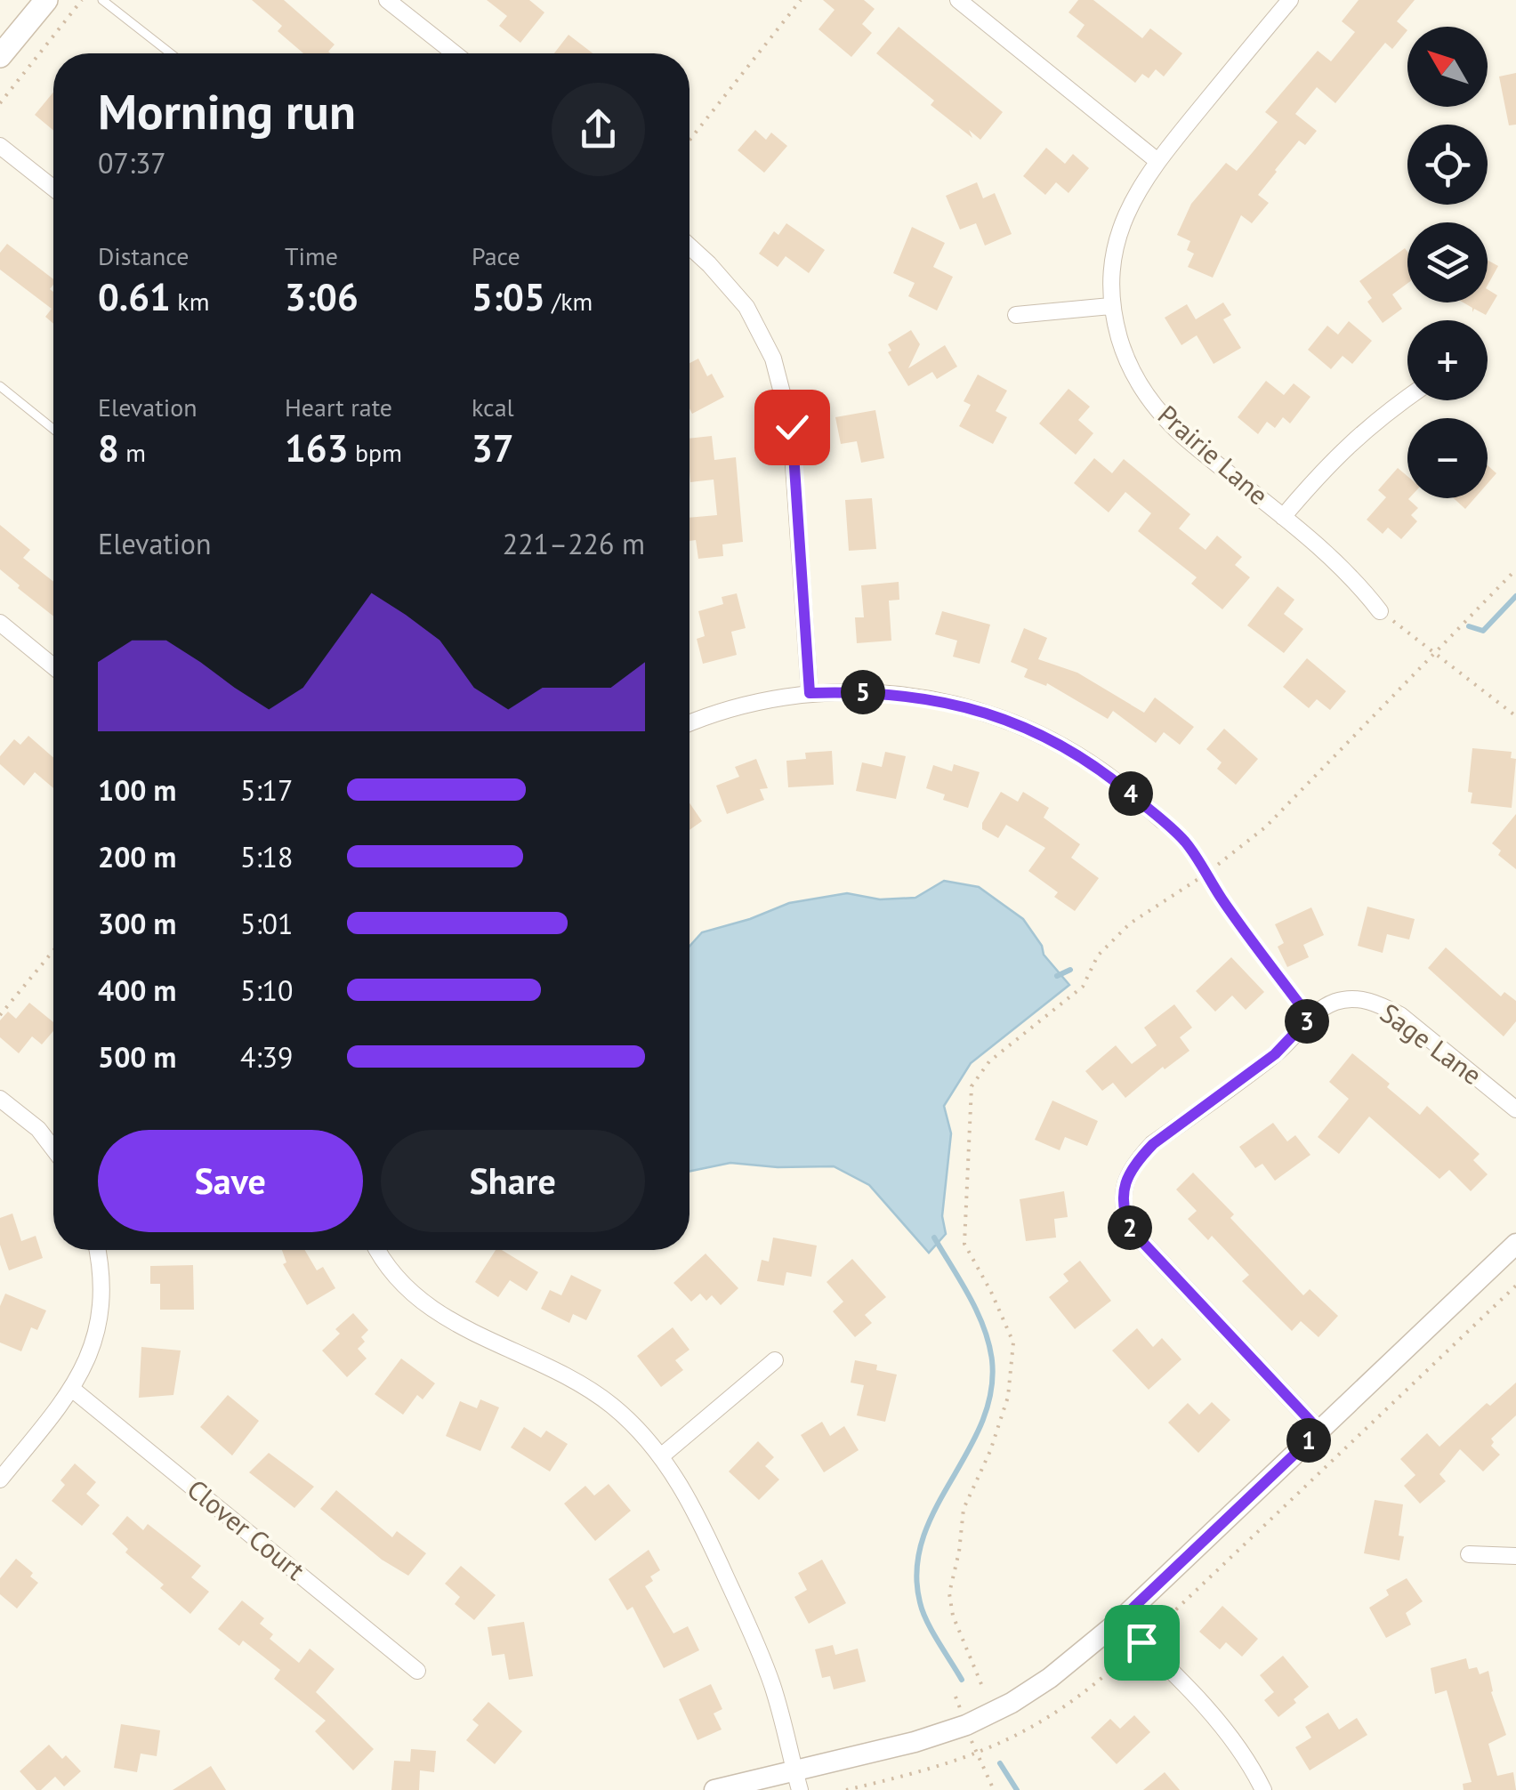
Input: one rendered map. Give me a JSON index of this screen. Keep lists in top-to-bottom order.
{
  "streets": {
    "street": ["Prairie Lane", "Sage Lane", "Clover Court"]
  },
  "north": "top left",
  "page": {
    "map_buttons": ["+", "−"],
    "heading": ["Morning run", "07:37"],
    "stats": [
      ["Distance", "0.61 km"],
      ["Time", "3:06"],
      ["Pace", "5:05 /km"],
      ["Elevation", "8 m"],
      ["Heart rate", "163 bpm"],
      ["kcal", "37"]
    ],
    "chart": ["Elevation", "221–226 m"],
    "pins": [
      "5",
      "4",
      "3",
      "2",
      "1"
    ],
    "list": [
      {
        "name": "100 m",
        "note": "5:17"
      },
      {
        "name": "200 m",
        "note": "5:18"
      },
      {
        "name": "300 m",
        "note": "5:01"
      },
      {
        "name": "400 m",
        "note": "5:10"
      },
      {
        "name": "500 m",
        "note": "4:39"
      }
    ],
    "buttons": ["Save", "Share"]
  }
}
